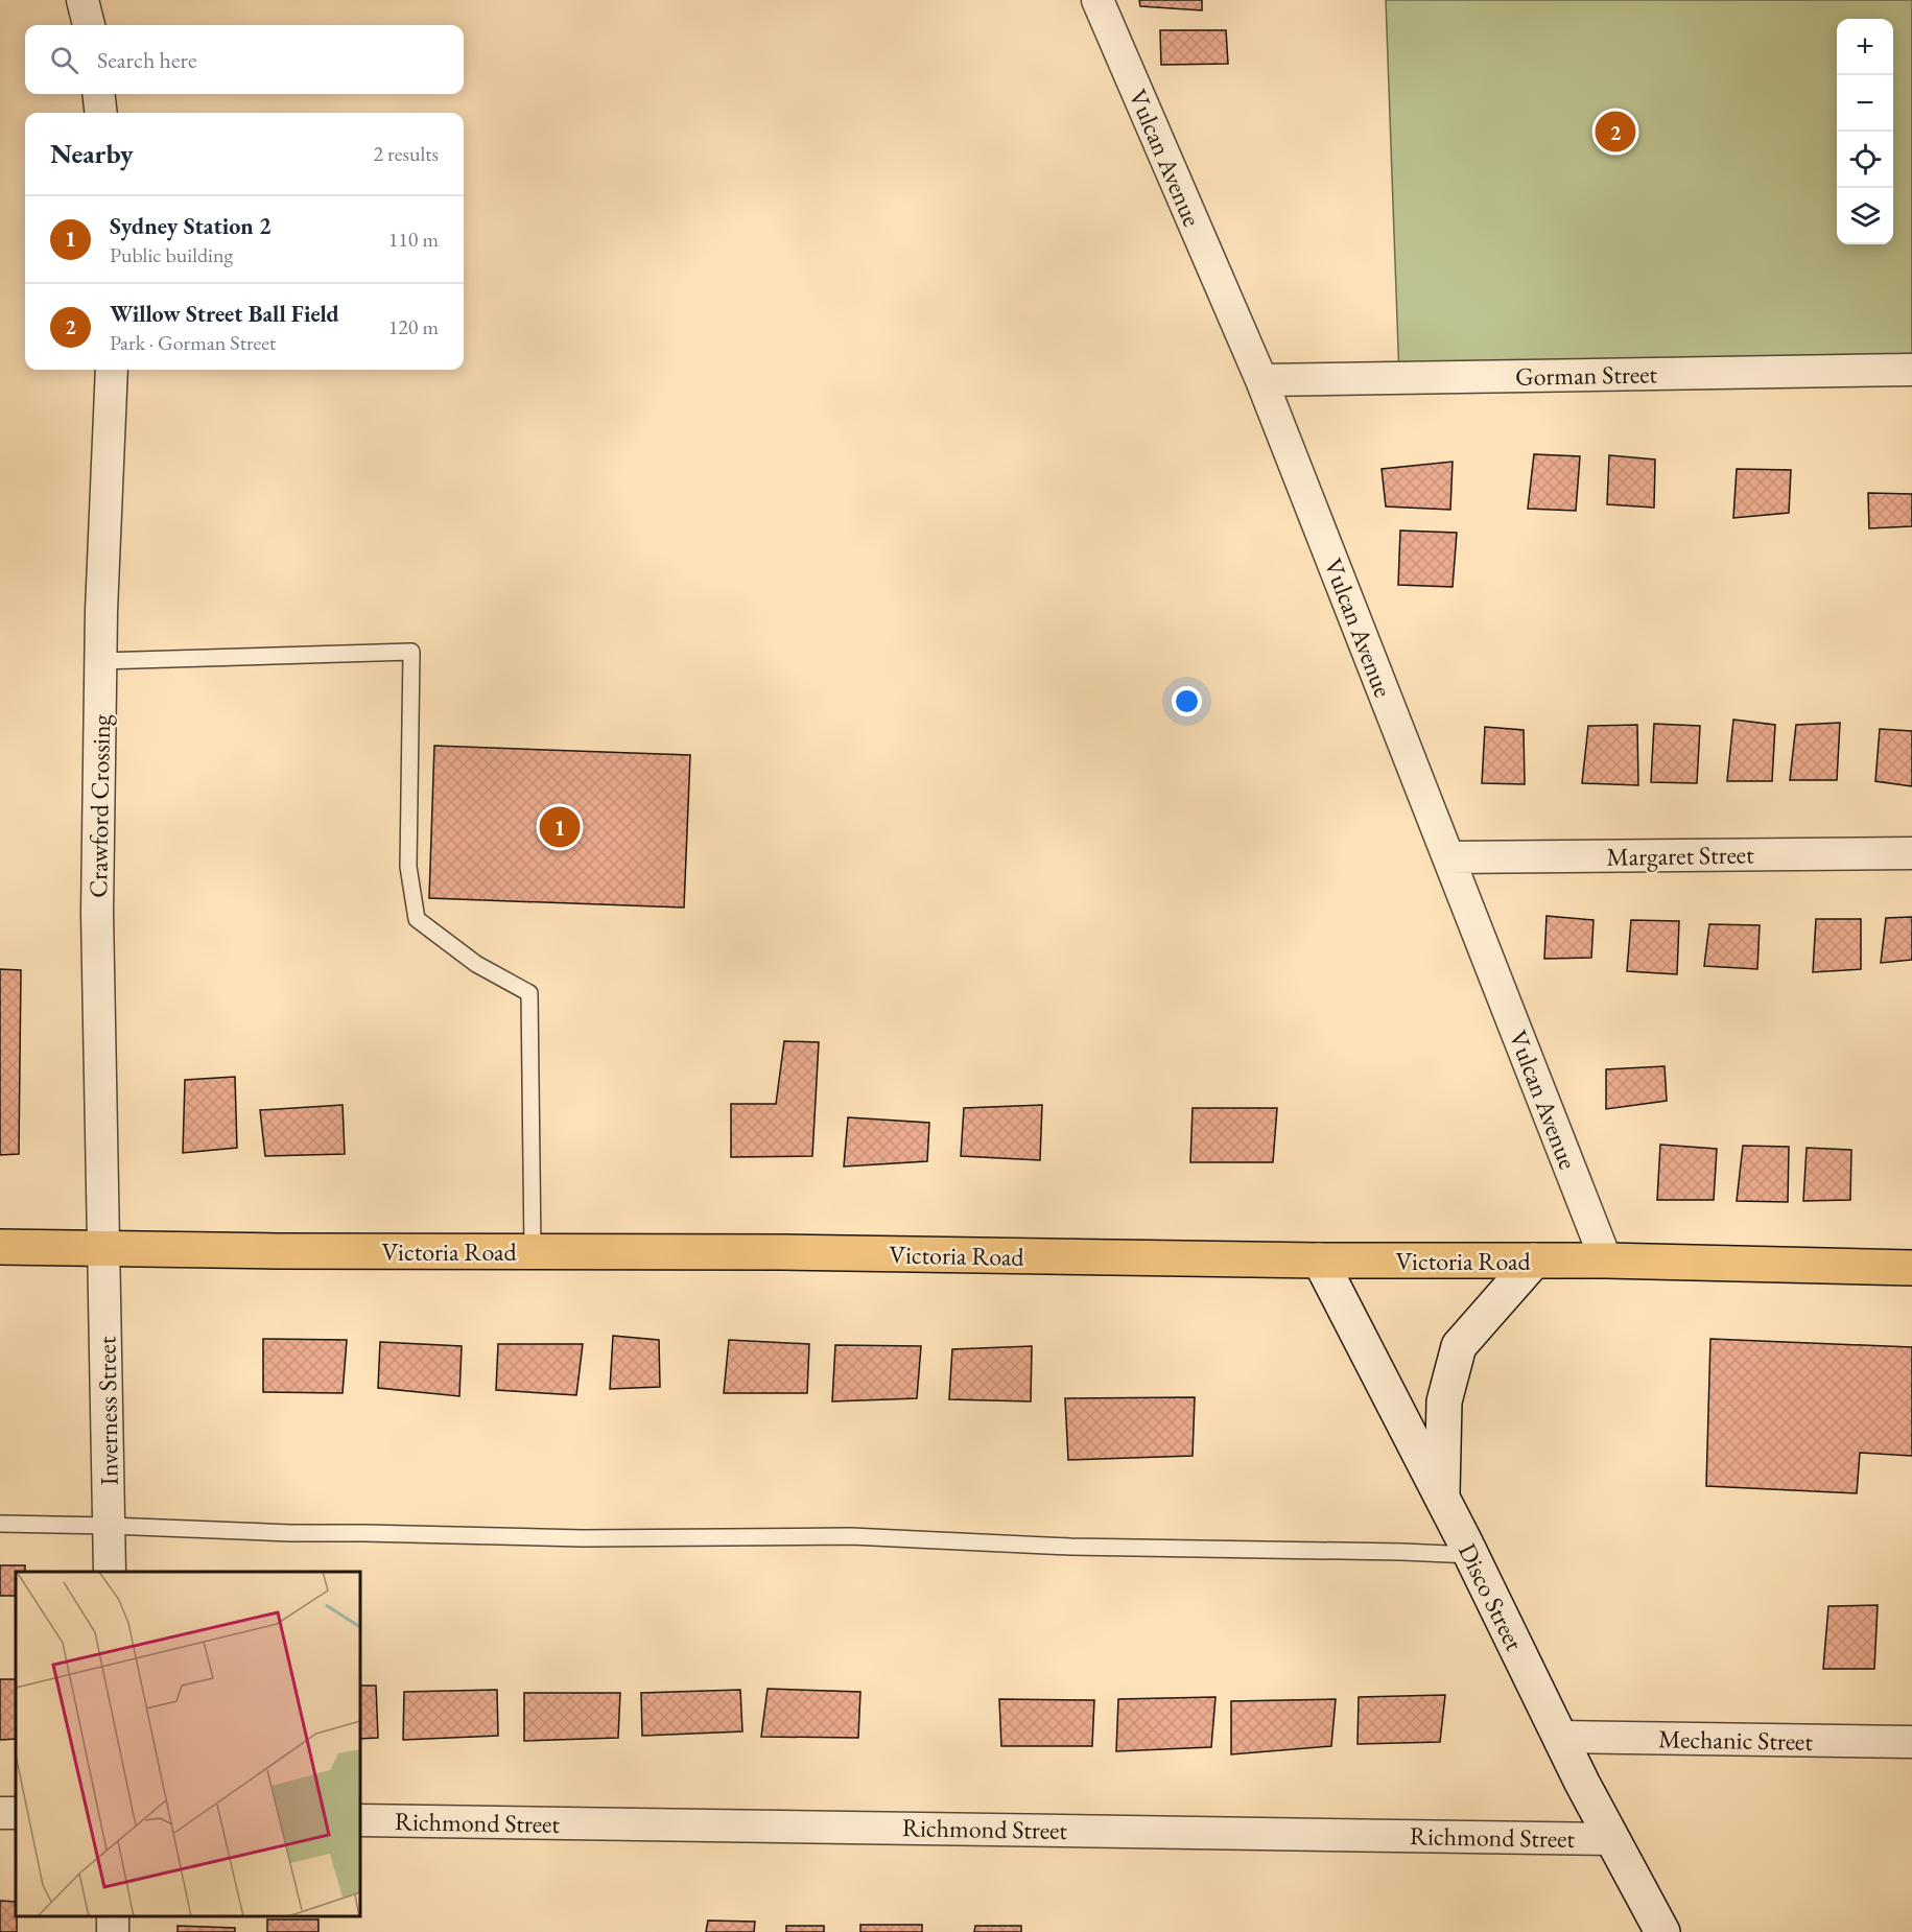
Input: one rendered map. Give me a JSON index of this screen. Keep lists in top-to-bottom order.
{
  "streets": {
    "main road": ["Victoria Road"],
    "street": [
      "Vulcan Avenue",
      "Gorman Street",
      "Crawford Crossing",
      "Margaret Street",
      "Inverness Street",
      "Disco Street",
      "Mechanic Street",
      "Richmond Street"
    ]
  },
  "crossings": [
    ["Vulcan Avenue", "Gorman Street"],
    ["Vulcan Avenue", "Margaret Street"],
    ["Vulcan Avenue", "Victoria Road"],
    ["Crawford Crossing", "Victoria Road"],
    ["Crawford Crossing", "Inverness Street"],
    ["Victoria Road", "Inverness Street"],
    ["Victoria Road", "Disco Street"],
    ["Disco Street", "Mechanic Street"],
    ["Disco Street", "Richmond Street"]
  ],
  "page": {
    "map_buttons": ["+", "−"],
    "search": "Search here",
    "pins": ["2", "1"],
    "heading": ["Nearby", "2 results"],
    "list": [
      {
        "mark": "1",
        "name": "Sydney Station 2",
        "note": "Public building",
        "value": "110 m"
      },
      {
        "mark": "2",
        "name": "Willow Street Ball Field",
        "note": "Park · Gorman Street",
        "value": "120 m"
      }
    ]
  }
}
